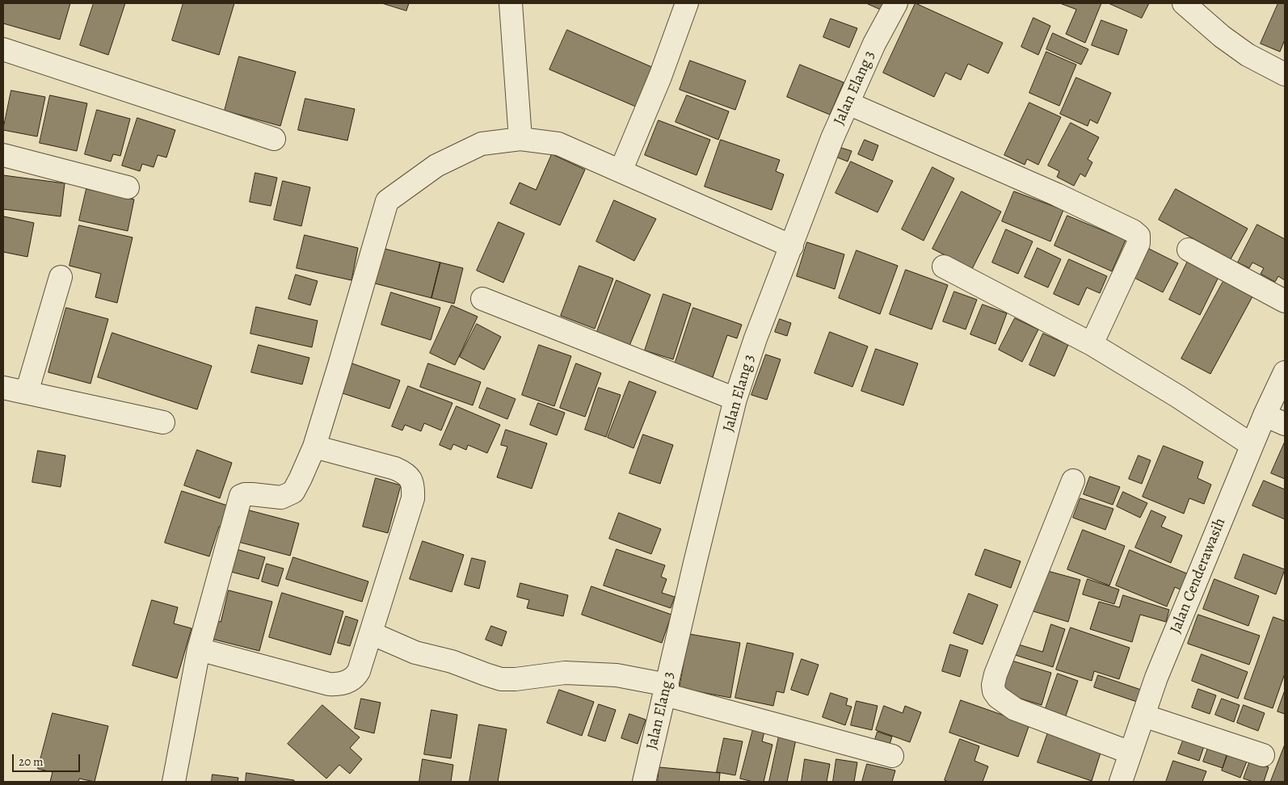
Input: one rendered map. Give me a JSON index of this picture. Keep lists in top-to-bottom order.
{
  "streets": {
    "street": ["Jalan Elang 3", "Jalan Cenderawasih"]
  },
  "scale_bar": "20 m"
}
